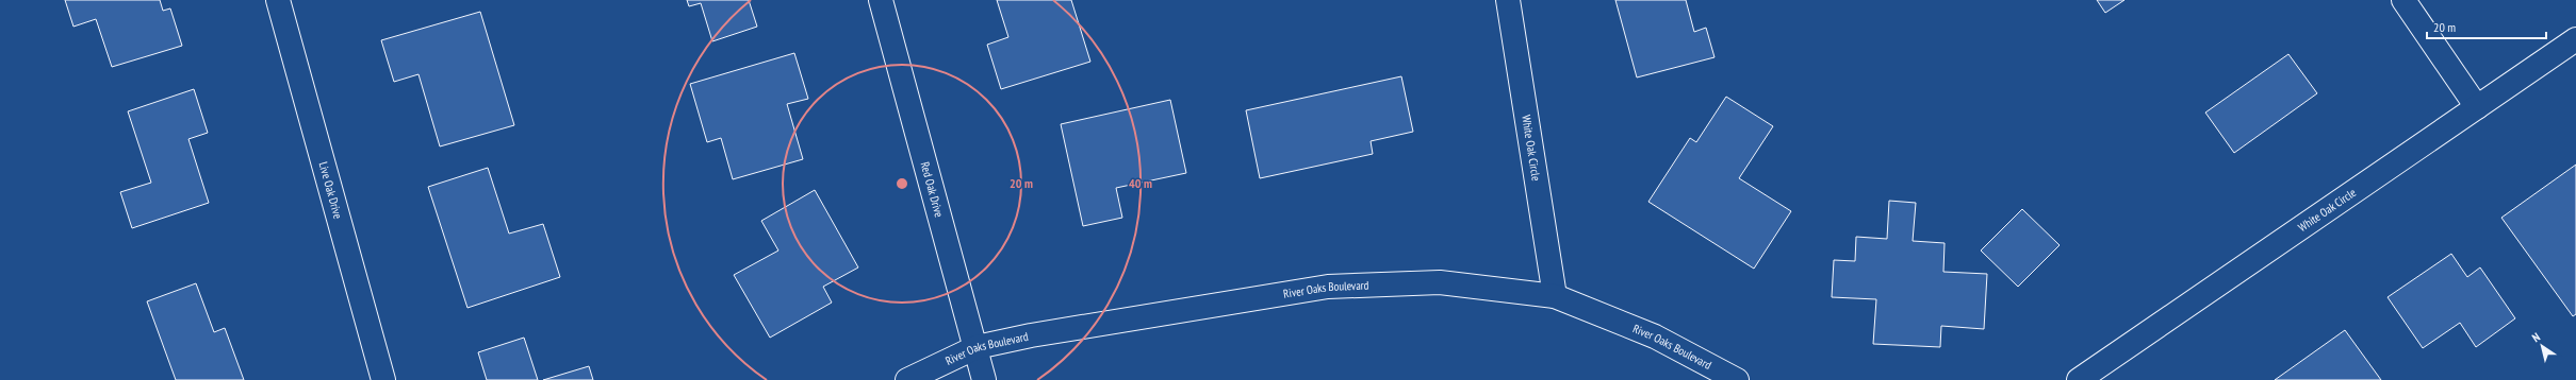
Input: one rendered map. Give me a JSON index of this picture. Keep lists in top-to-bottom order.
{
  "streets": {
    "street": [
      "White Oak Circle",
      "Live Oak Drive",
      "Red Oak Drive",
      "River Oaks Boulevard"
    ]
  },
  "crossings": [
    ["White Oak Circle", "River Oaks Boulevard"],
    ["Red Oak Drive", "River Oaks Boulevard"]
  ],
  "scale_bar": "20 m",
  "north": "top left",
  "rings": ["20 m", "40 m"]
}
